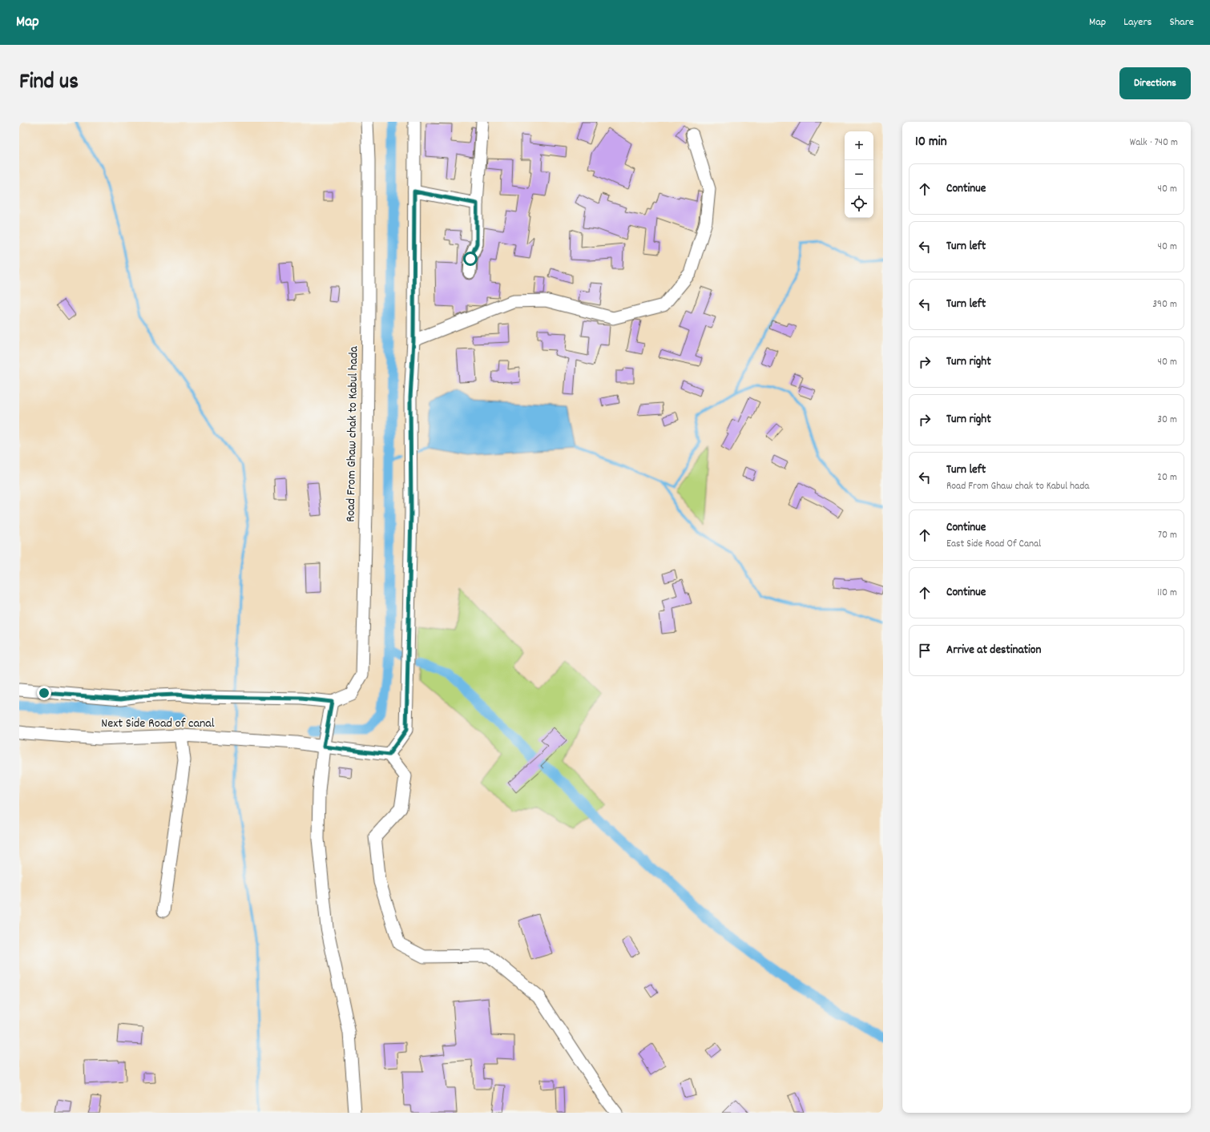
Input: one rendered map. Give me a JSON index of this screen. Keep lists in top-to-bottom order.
{
  "streets": {
    "street": ["Road From Ghaw chak to Kabul hada", "Next Side Road of canal"]
  },
  "page": {
    "header": "Map",
    "nav": ["Map", "Layers", "Share"],
    "title": "Find us",
    "buttons": "Directions",
    "heading": ["10 min", "Walk · 740 m"],
    "map_buttons": ["+", "−"],
    "list": [
      ["Continue", "40 m"],
      ["Turn left", "40 m"],
      ["Turn left", "390 m"],
      ["Turn right", "40 m"],
      ["Turn right", "30 m"],
      ["Turn left", "Road From Ghaw chak to Kabul hada", "20 m"],
      ["Continue", "East Side Road Of Canal", "70 m"],
      ["Continue", "110 m"],
      "Arrive at destination"
    ]
  }
}
